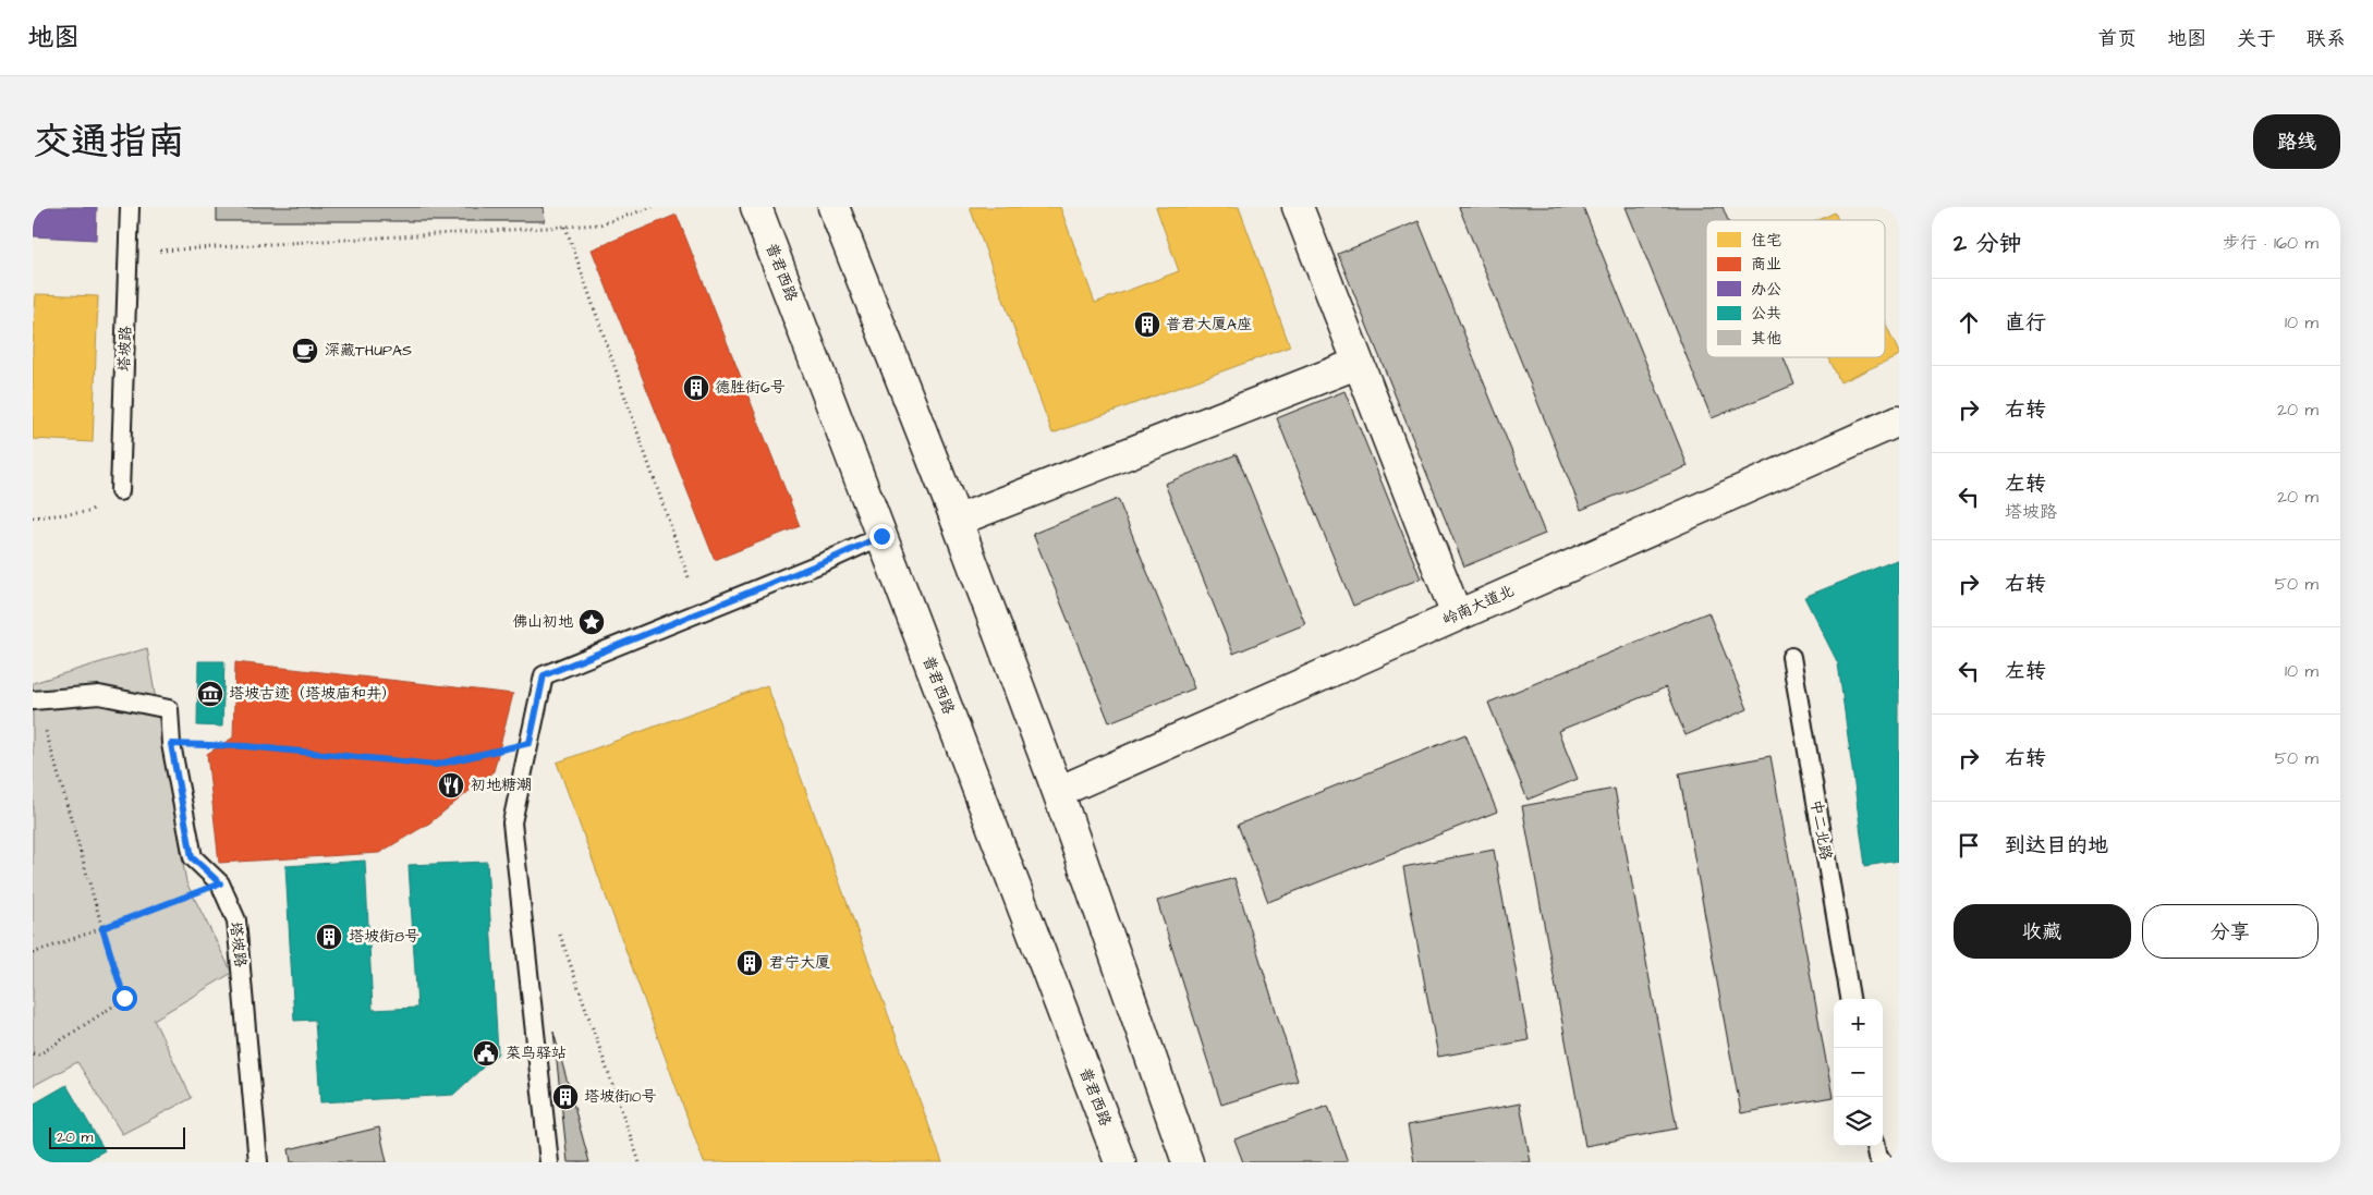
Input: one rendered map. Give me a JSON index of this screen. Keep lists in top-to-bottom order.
{
  "streets": {
    "main road": ["普君西路", "岭南大道北"],
    "lane": ["塔坡路", "中二北路"]
  },
  "places": {
    "building": [
      "普君大厦A座",
      "德胜街6号",
      "塔坡街8号",
      "君宁大厦",
      "塔坡街10号"
    ],
    "cafe": ["深藏THUPAS"],
    "place": ["佛山初地"],
    "museum": ["塔坡古迹（塔坡庙和井）"],
    "restaurant": ["初地糖潮"],
    "public building": ["菜鸟驿站"]
  },
  "legend": [
    "住宅",
    "商业",
    "办公",
    "公共",
    "其他"
  ],
  "scale_bar": "20 m",
  "page": {
    "header": "地图",
    "nav": [
      "首页",
      "地图",
      "关于",
      "联系"
    ],
    "title": "交通指南",
    "buttons": [
      "路线",
      ["收藏", "分享"]
    ],
    "heading": ["2 分钟", "步行 · 160 m"],
    "list": [
      ["直行", "10 m"],
      ["右转", "20 m"],
      ["左转", "塔坡路", "20 m"],
      ["右转", "50 m"],
      ["左转", "10 m"],
      ["右转", "50 m"],
      "到达目的地"
    ],
    "map_buttons": ["+", "−"],
    "scale": "20 m"
  }
}
